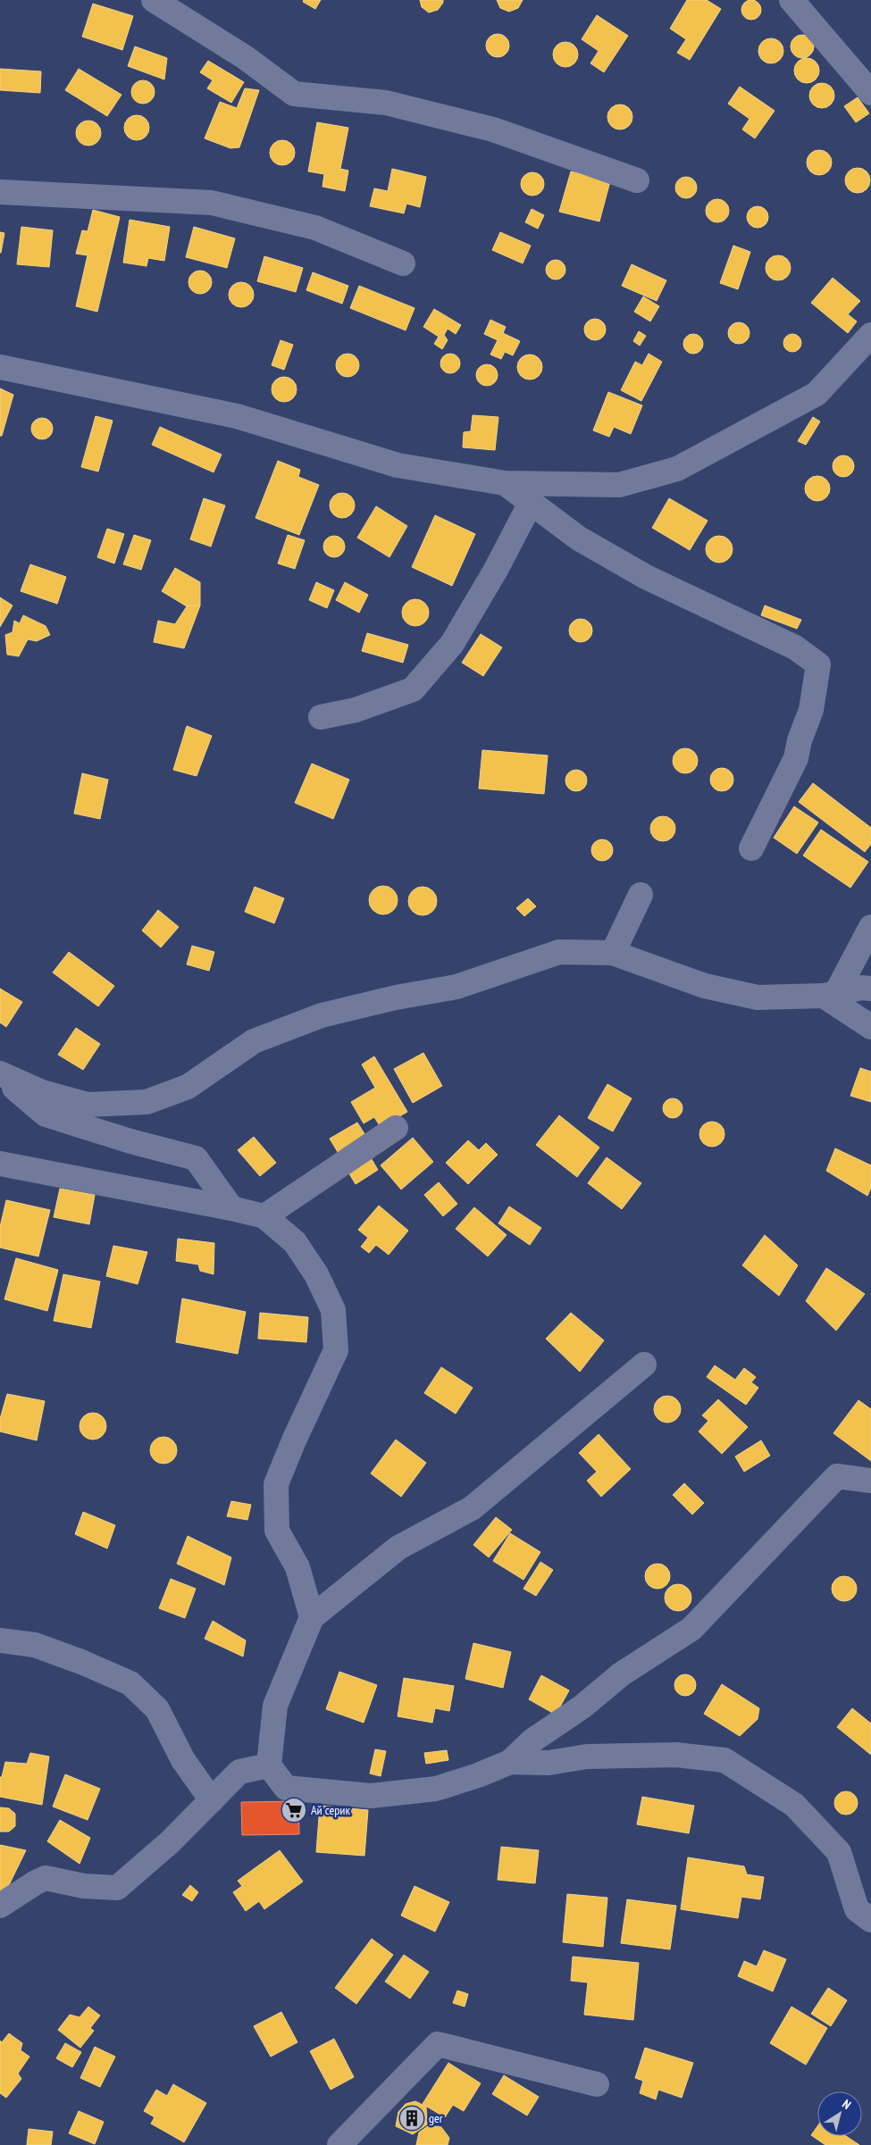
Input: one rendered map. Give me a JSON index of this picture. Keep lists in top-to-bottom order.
{
  "places": {
    "supermarket": ["Ай серик"],
    "building": ["ger"]
  },
  "north": "top right"
}
